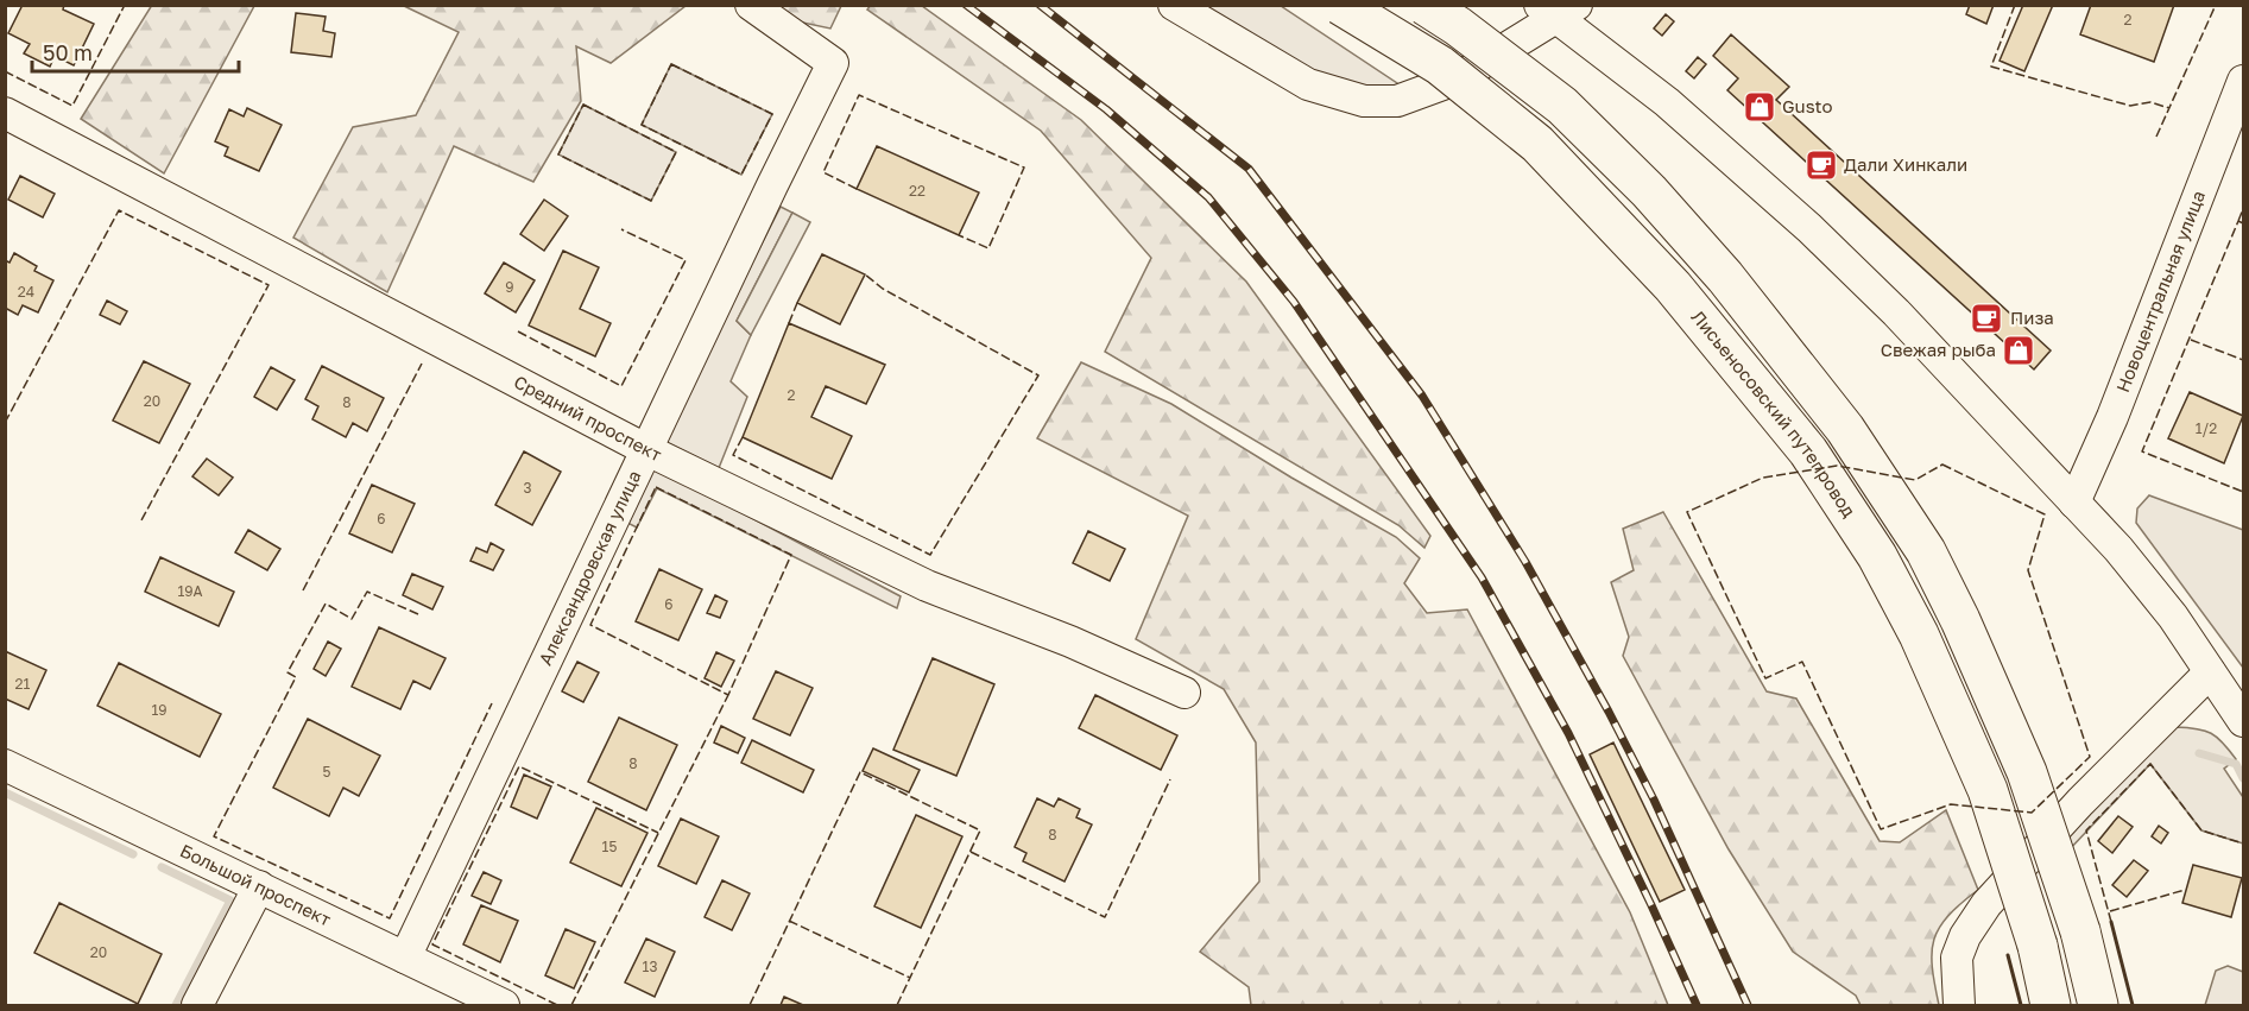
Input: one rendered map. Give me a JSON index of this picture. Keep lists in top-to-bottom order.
{
  "streets": {
    "main road": ["Лисьеносовский путепровод"],
    "street": [
      "Новоцентральная улица",
      "Средний проспект",
      "Александровская улица",
      "Большой проспект"
    ]
  },
  "crossings": [
    ["Средний проспект", "Александровская улица"],
    ["Александровская улица", "Большой проспект"]
  ],
  "places": {
    "shop": ["Gusto", "Свежая рыба"],
    "cafe": ["Дали Хинкали", "Пиза"]
  },
  "house_numbers": [
    "2",
    "22",
    "9",
    "24",
    "2",
    "20",
    "8",
    "1/2",
    "3",
    "6",
    "19А",
    "6",
    "21",
    "19",
    "8",
    "5",
    "8",
    "15",
    "20",
    "13"
  ],
  "scale_bar": "50 m"
}
